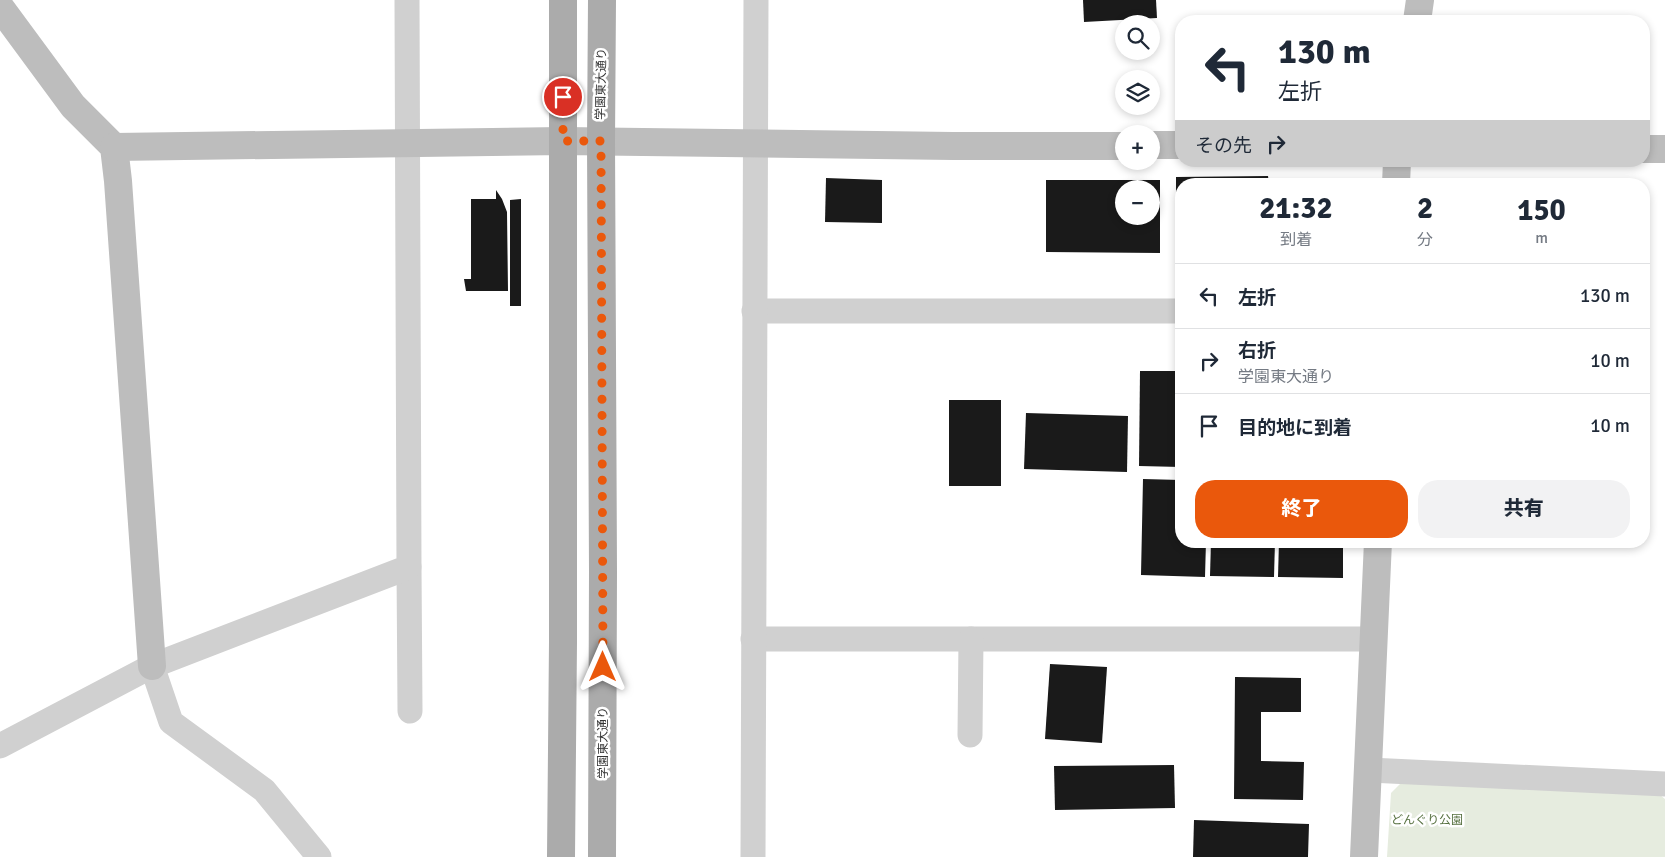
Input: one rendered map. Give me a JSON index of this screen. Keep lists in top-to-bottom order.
{
  "streets": {
    "main road": ["学園東大通り"]
  },
  "parks": ["どんぐり公園"],
  "page": {
    "map_buttons": ["+", "−"],
    "turn": ["130 m", "左折"],
    "then": "その先",
    "eta": [
      "21:32",
      "到着",
      "2",
      "分",
      "150",
      "m"
    ],
    "list": [
      {
        "name": "左折",
        "value": "130 m"
      },
      {
        "name": "右折",
        "note": "学園東大通り",
        "value": "10 m"
      },
      {
        "name": "目的地に到着",
        "value": "10 m"
      }
    ],
    "buttons": ["終了", "共有"]
  }
}
